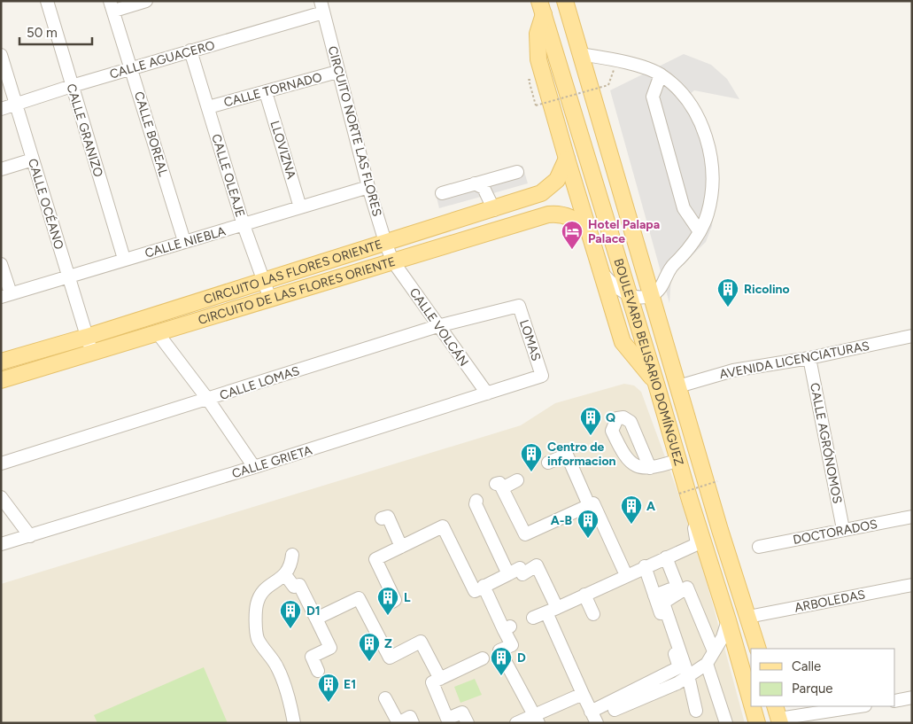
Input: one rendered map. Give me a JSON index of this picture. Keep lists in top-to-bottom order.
{
  "streets": {
    "main road": ["CIRCUITO LAS FLORES ORIENTE", "CIRCUITO DE LAS FLORES ORIENTE", "BOULEVARD BELISARIO DOMÍNGUEZ"],
    "street": [
      "CALLE AGUACERO",
      "CALLE TORNADO",
      "CALLE GRANIZO",
      "CIRCUITO NORTE LAS FLORES",
      "CALLE BOREAL",
      "LLOVIZNA",
      "CALLE OLEAJE",
      "CALLE OCÉANO",
      "CALLE NIEBLA",
      "CALLE VOLCÁN",
      "LOMAS",
      "AVENIDA LICENCIATURAS",
      "CALLE LOMAS",
      "CALLE AGRÓNOMOS",
      "CALLE GRIETA",
      "DOCTORADOS",
      "ARBOLEDAS"
    ]
  },
  "crossings": [
    ["CALLE AGUACERO", "CALLE GRANIZO"],
    ["CALLE AGUACERO", "CIRCUITO NORTE LAS FLORES"],
    ["CALLE AGUACERO", "CALLE BOREAL"],
    ["CALLE AGUACERO", "CALLE OLEAJE"],
    ["CALLE AGUACERO", "CALLE OCÉANO"],
    ["CALLE TORNADO", "CIRCUITO NORTE LAS FLORES"],
    ["CALLE TORNADO", "LLOVIZNA"],
    ["CALLE TORNADO", "CALLE OLEAJE"],
    ["CALLE GRANIZO", "CALLE NIEBLA"],
    ["CIRCUITO NORTE LAS FLORES", "CALLE NIEBLA"],
    ["CIRCUITO NORTE LAS FLORES", "CIRCUITO LAS FLORES ORIENTE"],
    ["CIRCUITO NORTE LAS FLORES", "CIRCUITO DE LAS FLORES ORIENTE"],
    ["CIRCUITO NORTE LAS FLORES", "CALLE VOLCÁN"],
    ["CALLE BOREAL", "CALLE NIEBLA"],
    ["LLOVIZNA", "CALLE NIEBLA"],
    ["CALLE OLEAJE", "CALLE NIEBLA"],
    ["CALLE OLEAJE", "CIRCUITO LAS FLORES ORIENTE"],
    ["CALLE OLEAJE", "CIRCUITO DE LAS FLORES ORIENTE"],
    ["CALLE OCÉANO", "CALLE NIEBLA"],
    ["CALLE OCÉANO", "CIRCUITO LAS FLORES ORIENTE"],
    ["CALLE OCÉANO", "CIRCUITO DE LAS FLORES ORIENTE"],
    ["CIRCUITO DE LAS FLORES ORIENTE", "CALLE VOLCÁN"],
    ["CALLE VOLCÁN", "CALLE LOMAS"],
    ["CALLE VOLCÁN", "CALLE GRIETA"],
    ["LOMAS", "CALLE LOMAS"],
    ["LOMAS", "CALLE GRIETA"],
    ["AVENIDA LICENCIATURAS", "BOULEVARD BELISARIO DOMÍNGUEZ"],
    ["AVENIDA LICENCIATURAS", "CALLE AGRÓNOMOS"],
    ["BOULEVARD BELISARIO DOMÍNGUEZ", "ARBOLEDAS"],
    ["CALLE AGRÓNOMOS", "DOCTORADOS"]
  ],
  "places": {
    "hotel": ["Hotel Palapa Palace"],
    "building": [
      "Ricolino",
      "Q",
      "Centro de informacion",
      "A",
      "A-B",
      "L",
      "D1",
      "Z",
      "D",
      "E1"
    ]
  },
  "legend": ["Calle", "Parque"],
  "scale_bar": "50 m"
}
